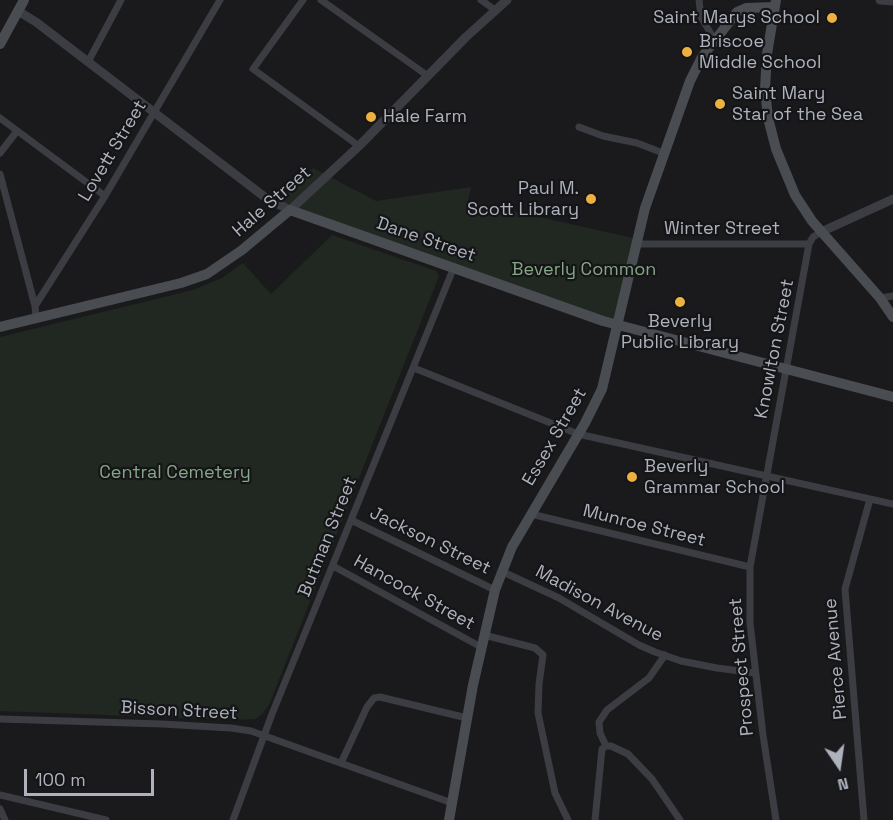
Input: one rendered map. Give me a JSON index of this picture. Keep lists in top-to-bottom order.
{
  "streets": {
    "main road": ["Hale Street", "Dane Street", "Essex Street"],
    "street": [
      "Lovett Street",
      "Winter Street",
      "Knowlton Street",
      "Munroe Street",
      "Butman Street",
      "Jackson Street",
      "Hancock Street",
      "Madison Avenue",
      "Pierce Avenue",
      "Prospect Street",
      "Bisson Street"
    ]
  },
  "crossings": [
    ["Lovett Street", "Dane Street"],
    ["Hale Street", "Dane Street"],
    ["Winter Street", "Knowlton Street"],
    ["Winter Street", "Essex Street"],
    ["Dane Street", "Knowlton Street"],
    ["Dane Street", "Essex Street"],
    ["Dane Street", "Butman Street"],
    ["Knowlton Street", "Prospect Street"],
    ["Essex Street", "Munroe Street"],
    ["Essex Street", "Jackson Street"],
    ["Essex Street", "Hancock Street"],
    ["Essex Street", "Madison Avenue"],
    ["Essex Street", "Bisson Street"],
    ["Munroe Street", "Prospect Street"],
    ["Butman Street", "Jackson Street"],
    ["Butman Street", "Hancock Street"],
    ["Butman Street", "Bisson Street"],
    ["Madison Avenue", "Prospect Street"]
  ],
  "parks": ["Beverly Common", "Central Cemetery"],
  "places": [
    "Saint Marys School",
    "Briscoe Middle School",
    "Saint Mary Star of the Sea",
    "Hale Farm",
    "Paul M. Scott Library",
    "Beverly Public Library",
    "Beverly Grammar School"
  ],
  "scale_bar": "100 m",
  "north": "bottom"
}
